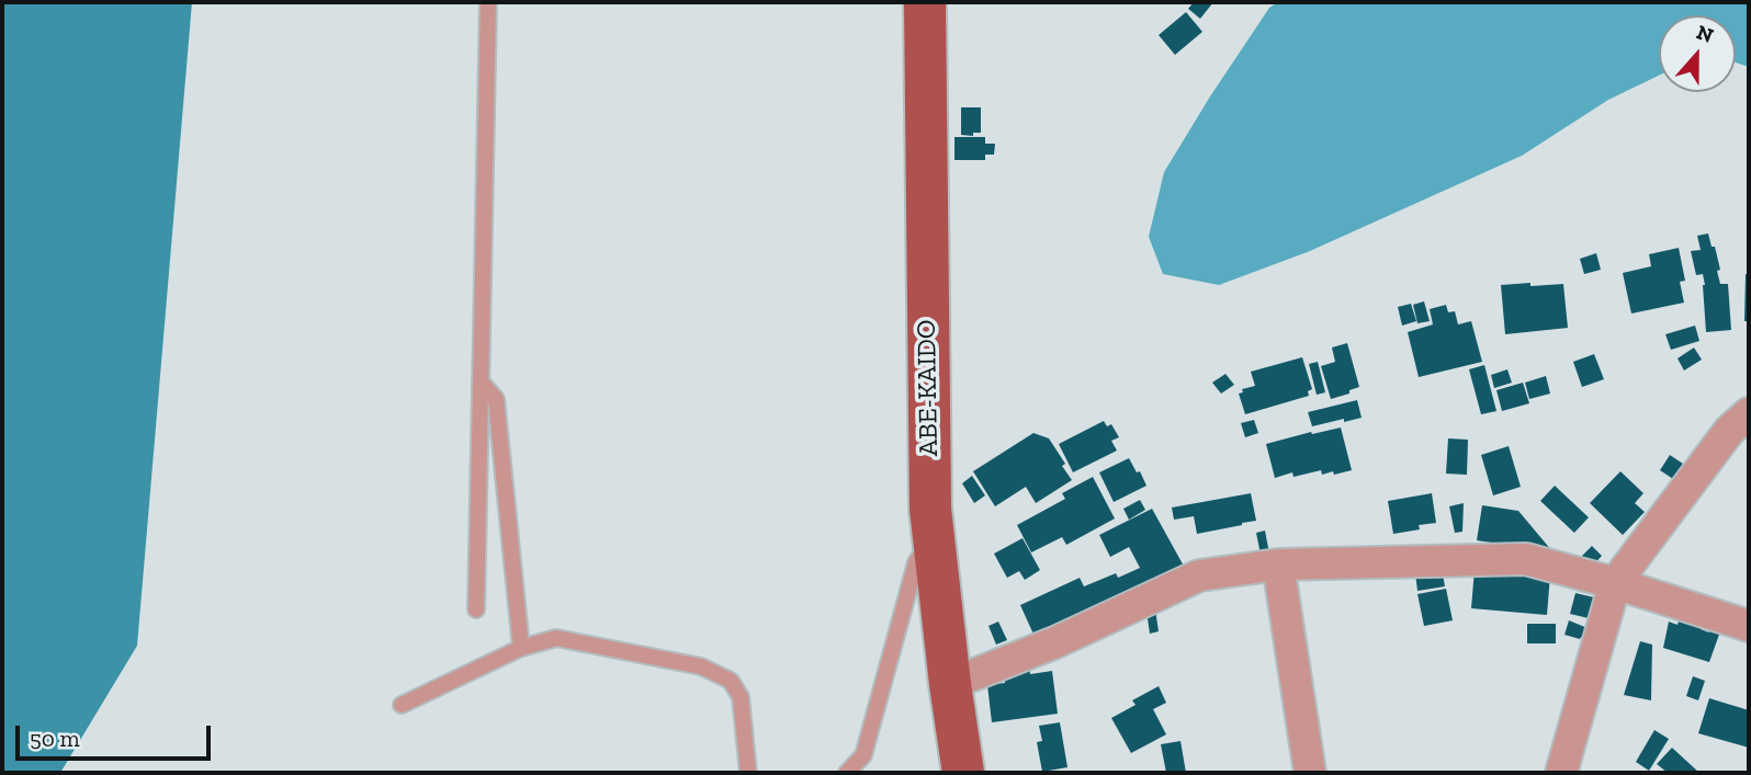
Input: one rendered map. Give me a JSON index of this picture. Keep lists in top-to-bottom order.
{
  "streets": {
    "main road": ["ABE-KAIDO"]
  },
  "scale_bar": "50 m",
  "north": "top"
}
